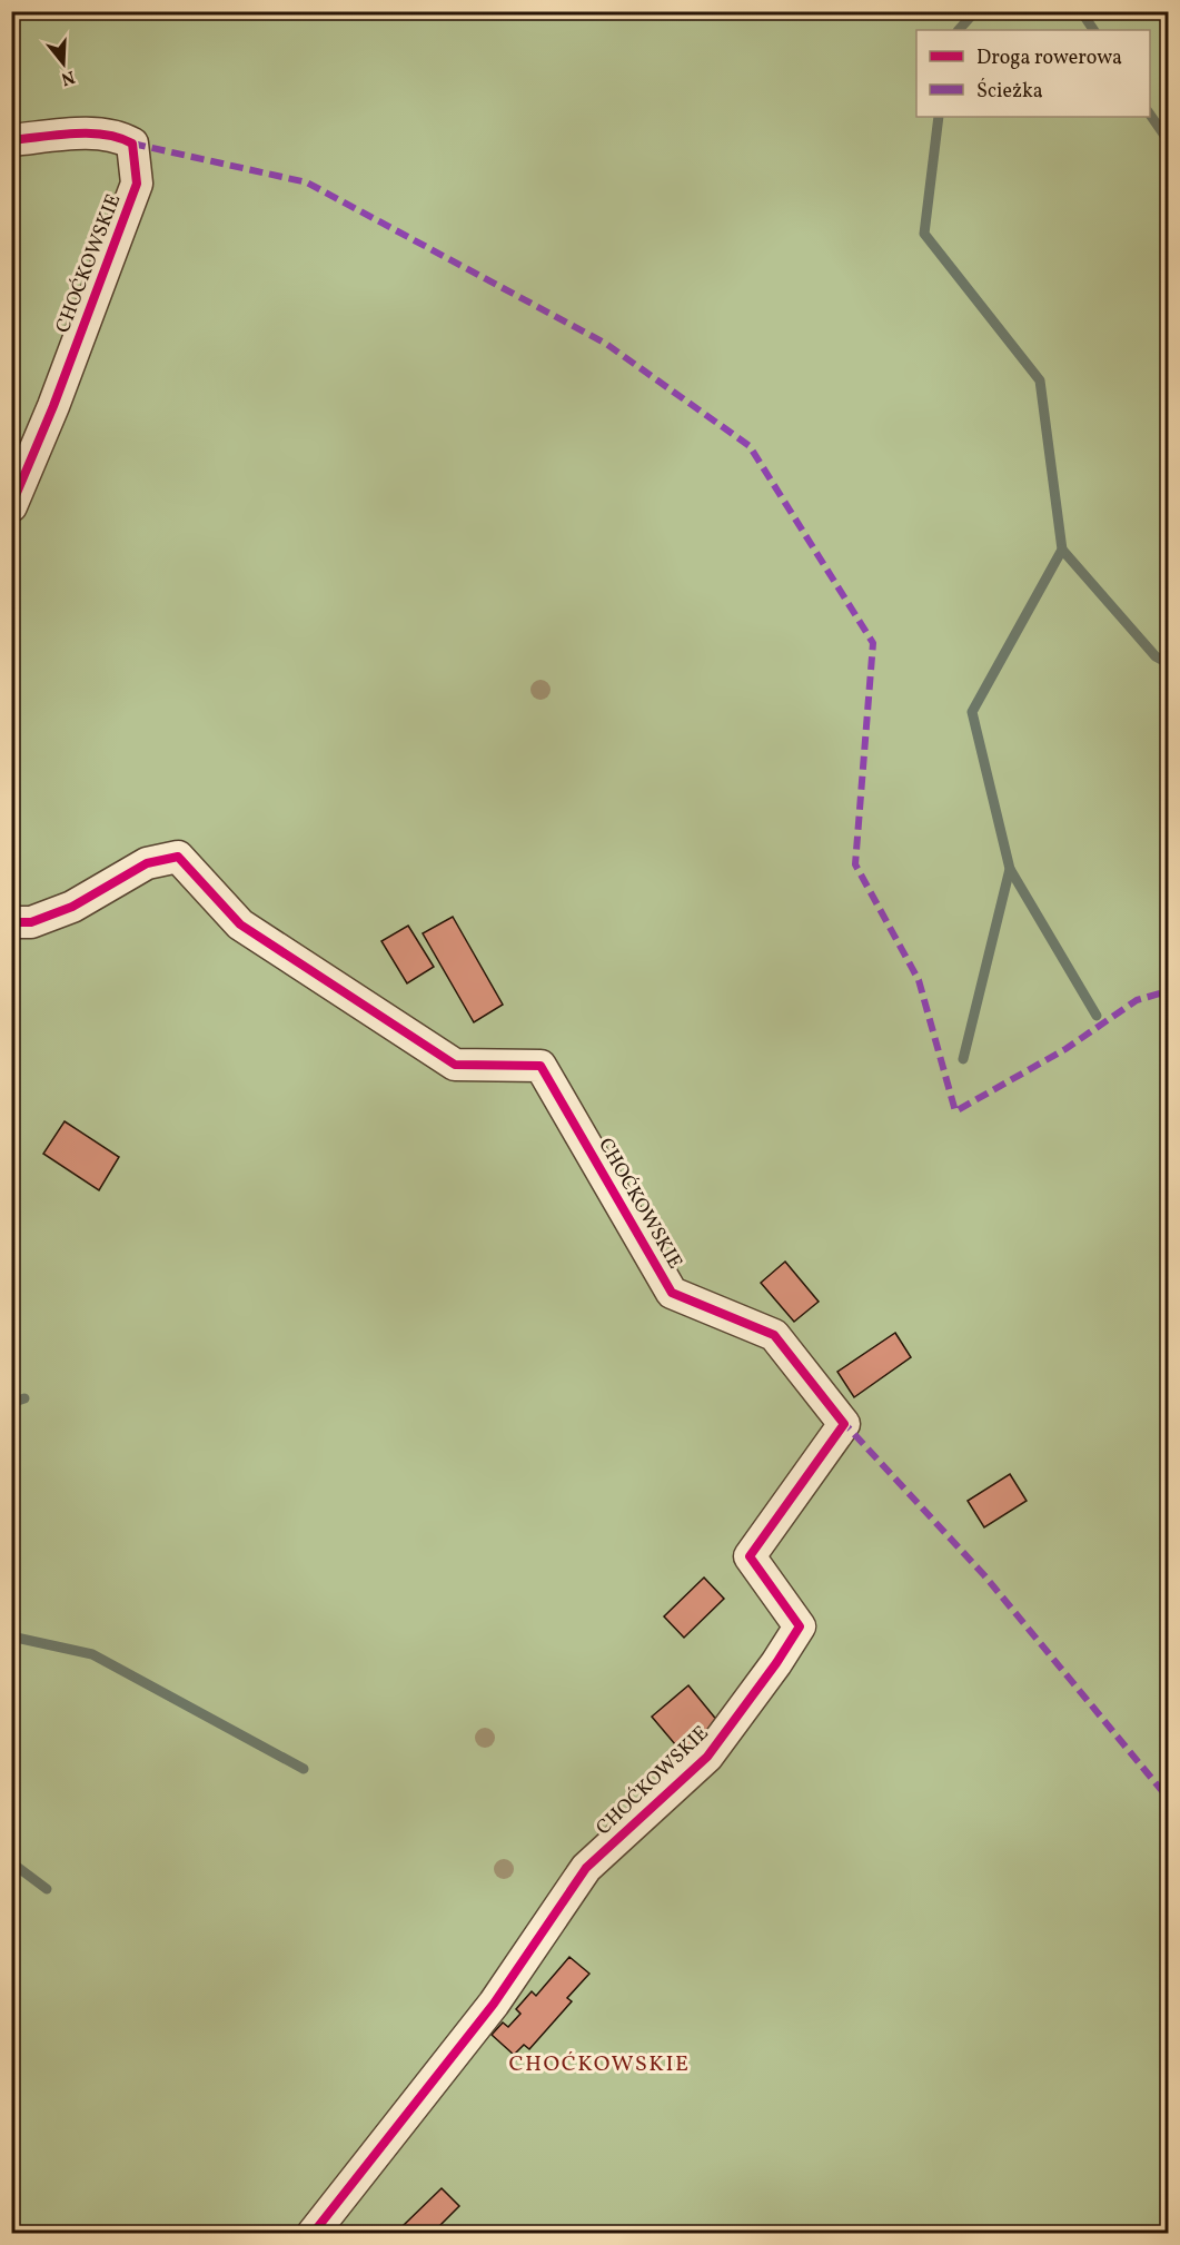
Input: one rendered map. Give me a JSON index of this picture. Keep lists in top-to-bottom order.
{
  "streets": {
    "street": ["CHOĆKOWSKIE"]
  },
  "districts": ["CHOĆKOWSKIE"],
  "legend": ["Droga rowerowa", "Ścieżka"],
  "north": "bottom"
}
